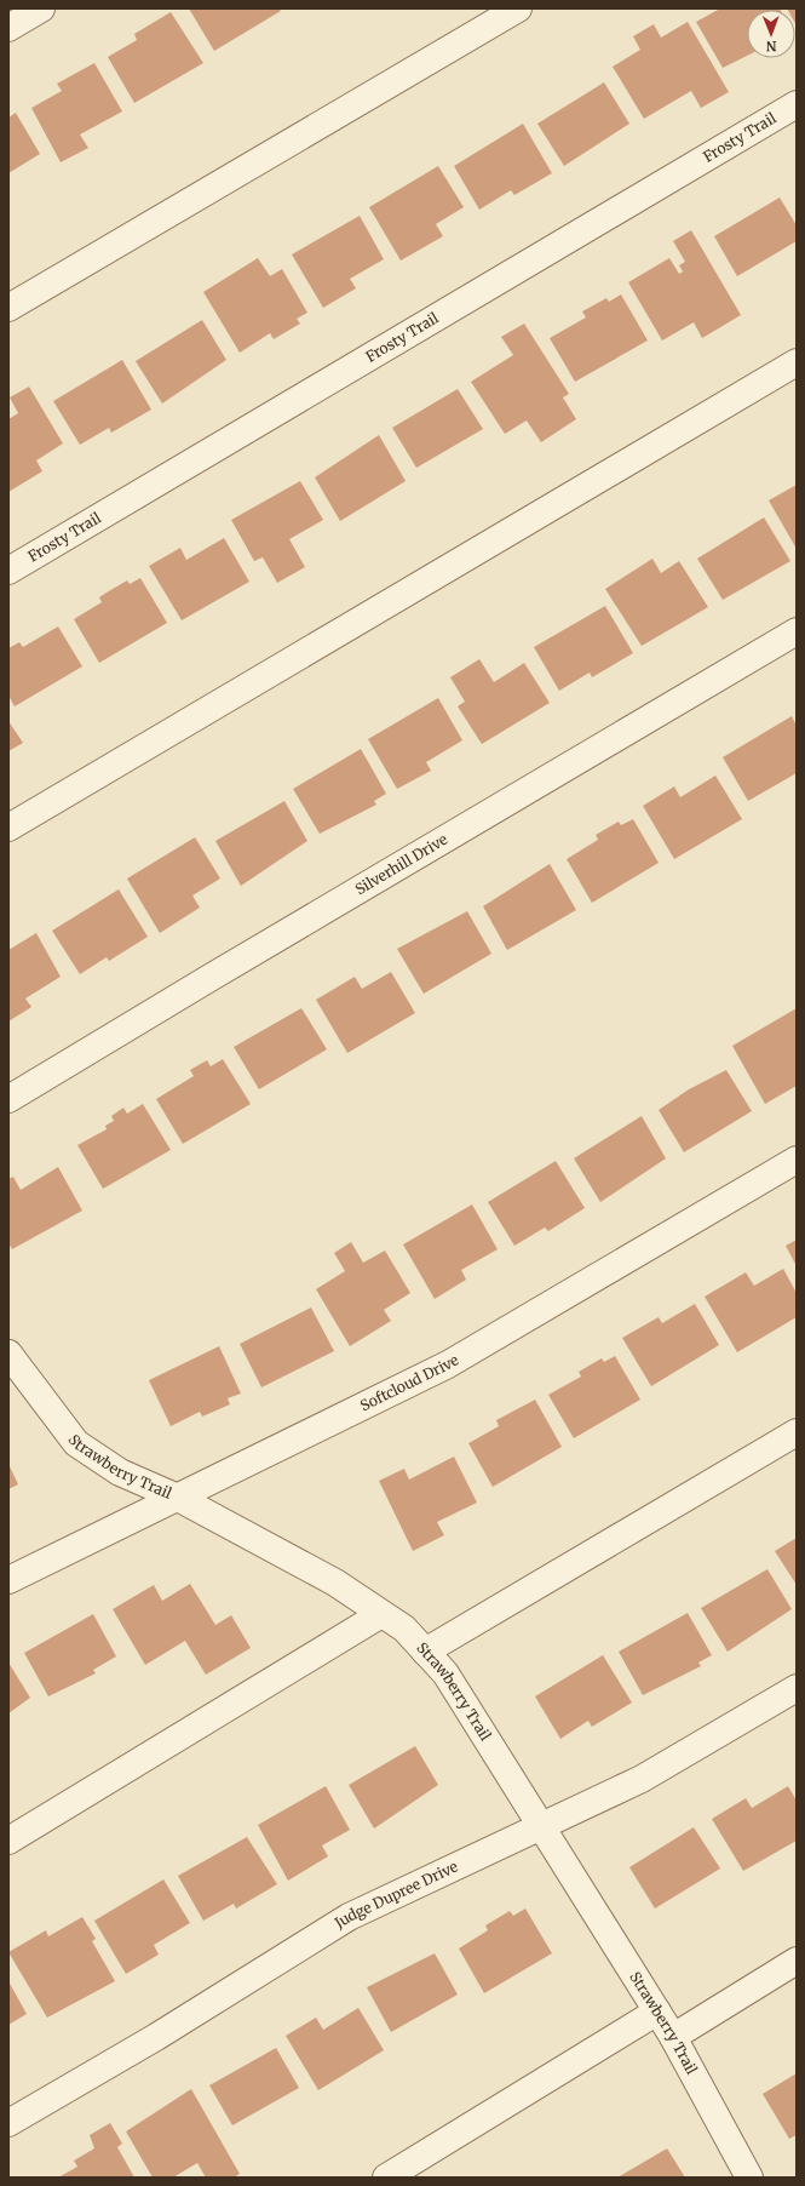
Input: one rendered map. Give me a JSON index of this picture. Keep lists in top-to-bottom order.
{
  "streets": {
    "street": [
      "Frosty Trail",
      "Silverhill Drive",
      "Softcloud Drive",
      "Strawberry Trail",
      "Judge Dupree Drive"
    ]
  },
  "crossings": [
    ["Softcloud Drive", "Strawberry Trail"],
    ["Strawberry Trail", "Judge Dupree Drive"]
  ],
  "north": "bottom"
}
